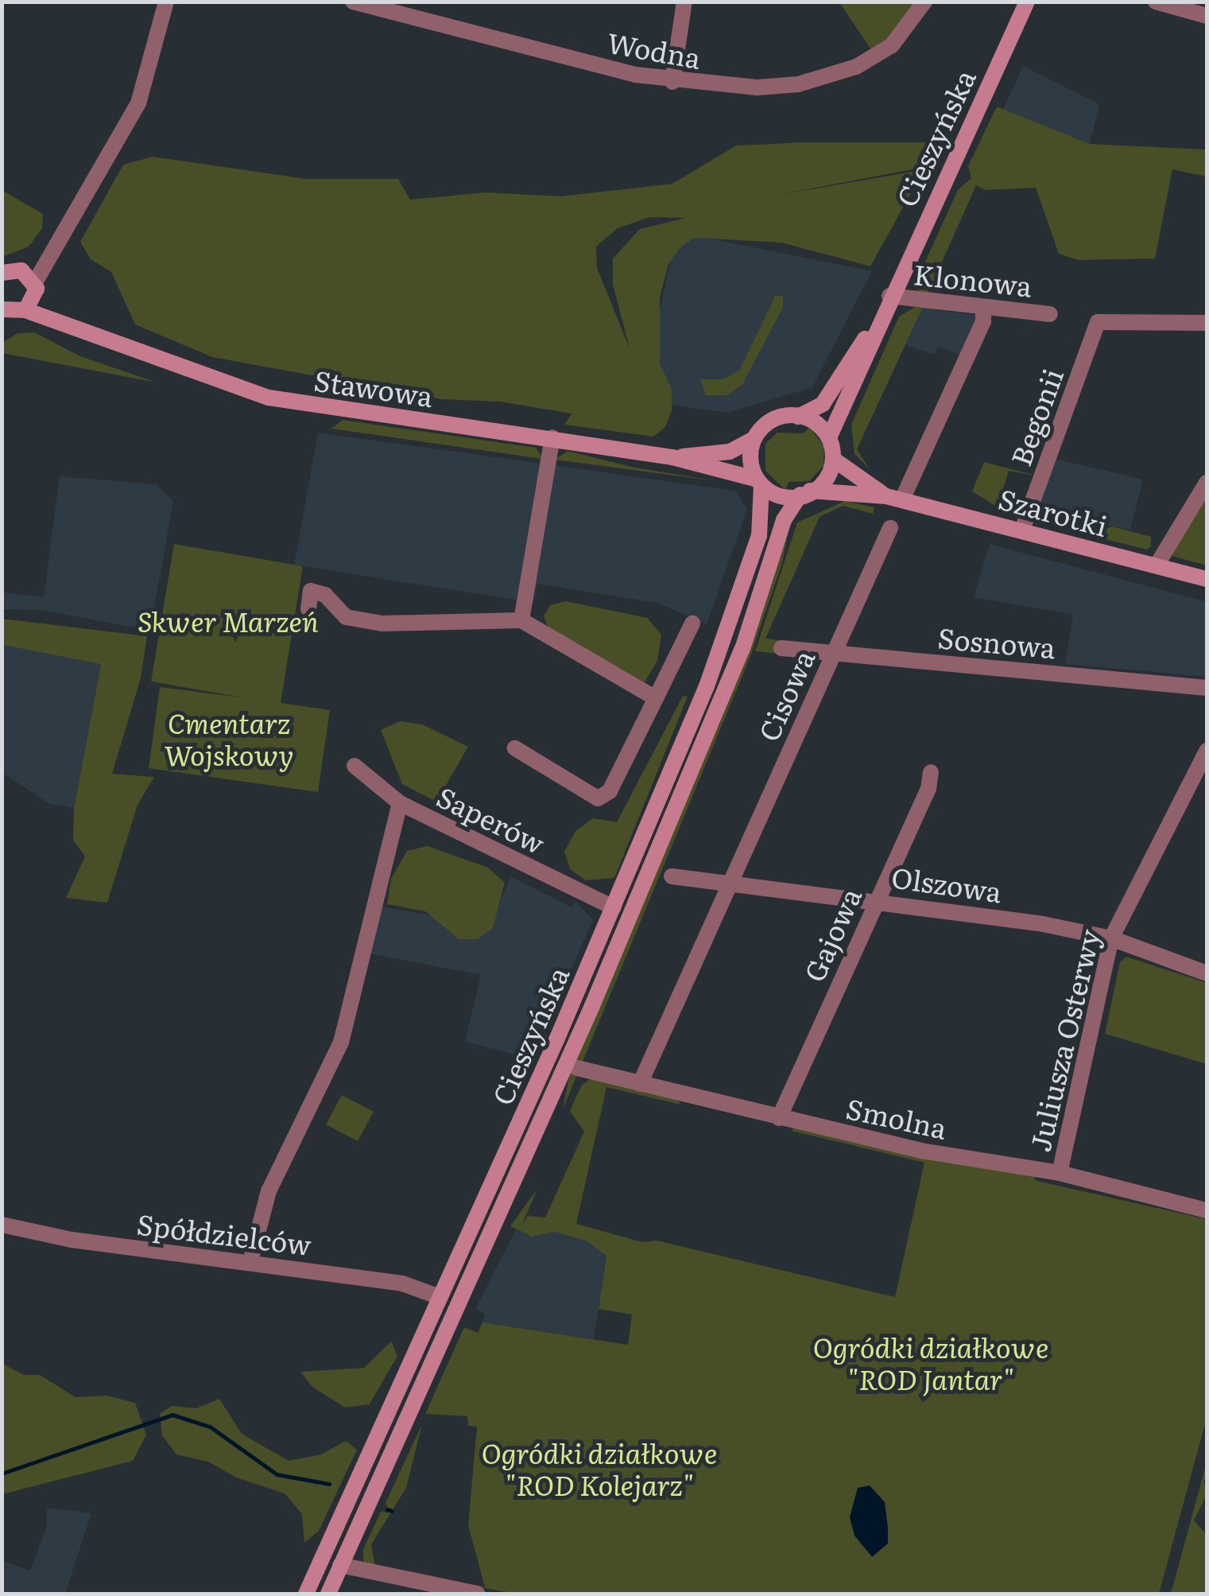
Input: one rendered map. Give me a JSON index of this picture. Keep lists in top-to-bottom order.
{
  "streets": {
    "main road": ["Cieszyńska", "Stawowa", "Szarotki"],
    "street": [
      "Wodna",
      "Klonowa",
      "Begonii",
      "Sosnowa",
      "Cisowa",
      "Saperów",
      "Olszowa",
      "Gajowa",
      "Juliusza Osterwy",
      "Smolna",
      "Spółdzielców"
    ]
  },
  "crossings": [
    ["Cieszyńska", "Klonowa"],
    ["Cieszyńska", "Stawowa"],
    ["Cieszyńska", "Szarotki"],
    ["Cieszyńska", "Saperów"],
    ["Cieszyńska", "Spółdzielców"],
    ["Stawowa", "Szarotki"],
    ["Begonii", "Szarotki"],
    ["Sosnowa", "Cisowa"],
    ["Cisowa", "Olszowa"],
    ["Olszowa", "Gajowa"],
    ["Olszowa", "Juliusza Osterwy"],
    ["Gajowa", "Smolna"],
    ["Juliusza Osterwy", "Smolna"]
  ],
  "parks": [
    "Skwer Marzeń",
    "Cmentarz Wojskowy",
    "Ogródki działkowe \"ROD Jantar\"",
    "Ogródki działkowe \"ROD Kolejarz\""
  ]
}
